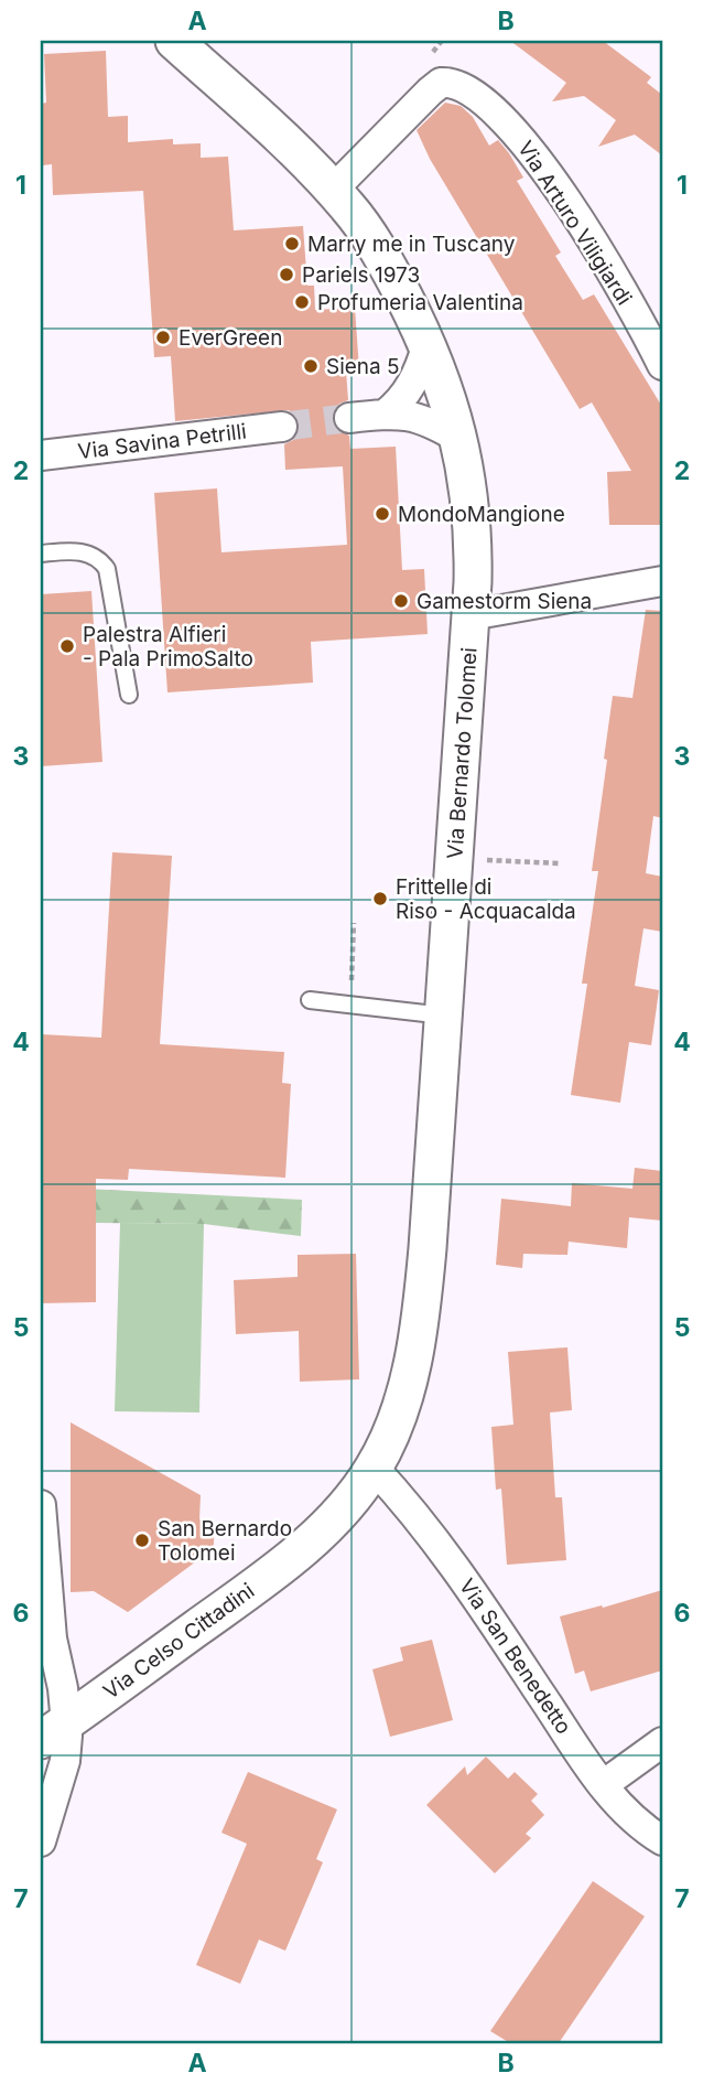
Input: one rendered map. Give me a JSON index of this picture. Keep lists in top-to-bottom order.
{
  "streets": {
    "street": [
      "Via Arturo Viligiardi",
      "Via Savina Petrilli",
      "Via Bernardo Tolomei",
      "Via Celso Cittadini",
      "Via San Benedetto"
    ]
  },
  "crossings": [
    ["Via Arturo Viligiardi", "Via Bernardo Tolomei"],
    ["Via Bernardo Tolomei", "Via Celso Cittadini"],
    ["Via Bernardo Tolomei", "Via San Benedetto"],
    ["Via Celso Cittadini", "Via San Benedetto"]
  ],
  "places": [
    "Marry me in Tuscany",
    "Pariels 1973",
    "Profumeria Valentina",
    "EverGreen",
    "Siena 5",
    "MondoMangione",
    "Gamestorm Siena",
    "Palestra Alfieri - Pala PrimoSalto",
    "Frittelle di Riso - Acquacalda",
    "San Bernardo Tolomei"
  ],
  "grid": {
    "columns": ["A", "B"],
    "rows": [
      "1",
      "2",
      "3",
      "4",
      "5",
      "6",
      "7"
    ]
  }
}
